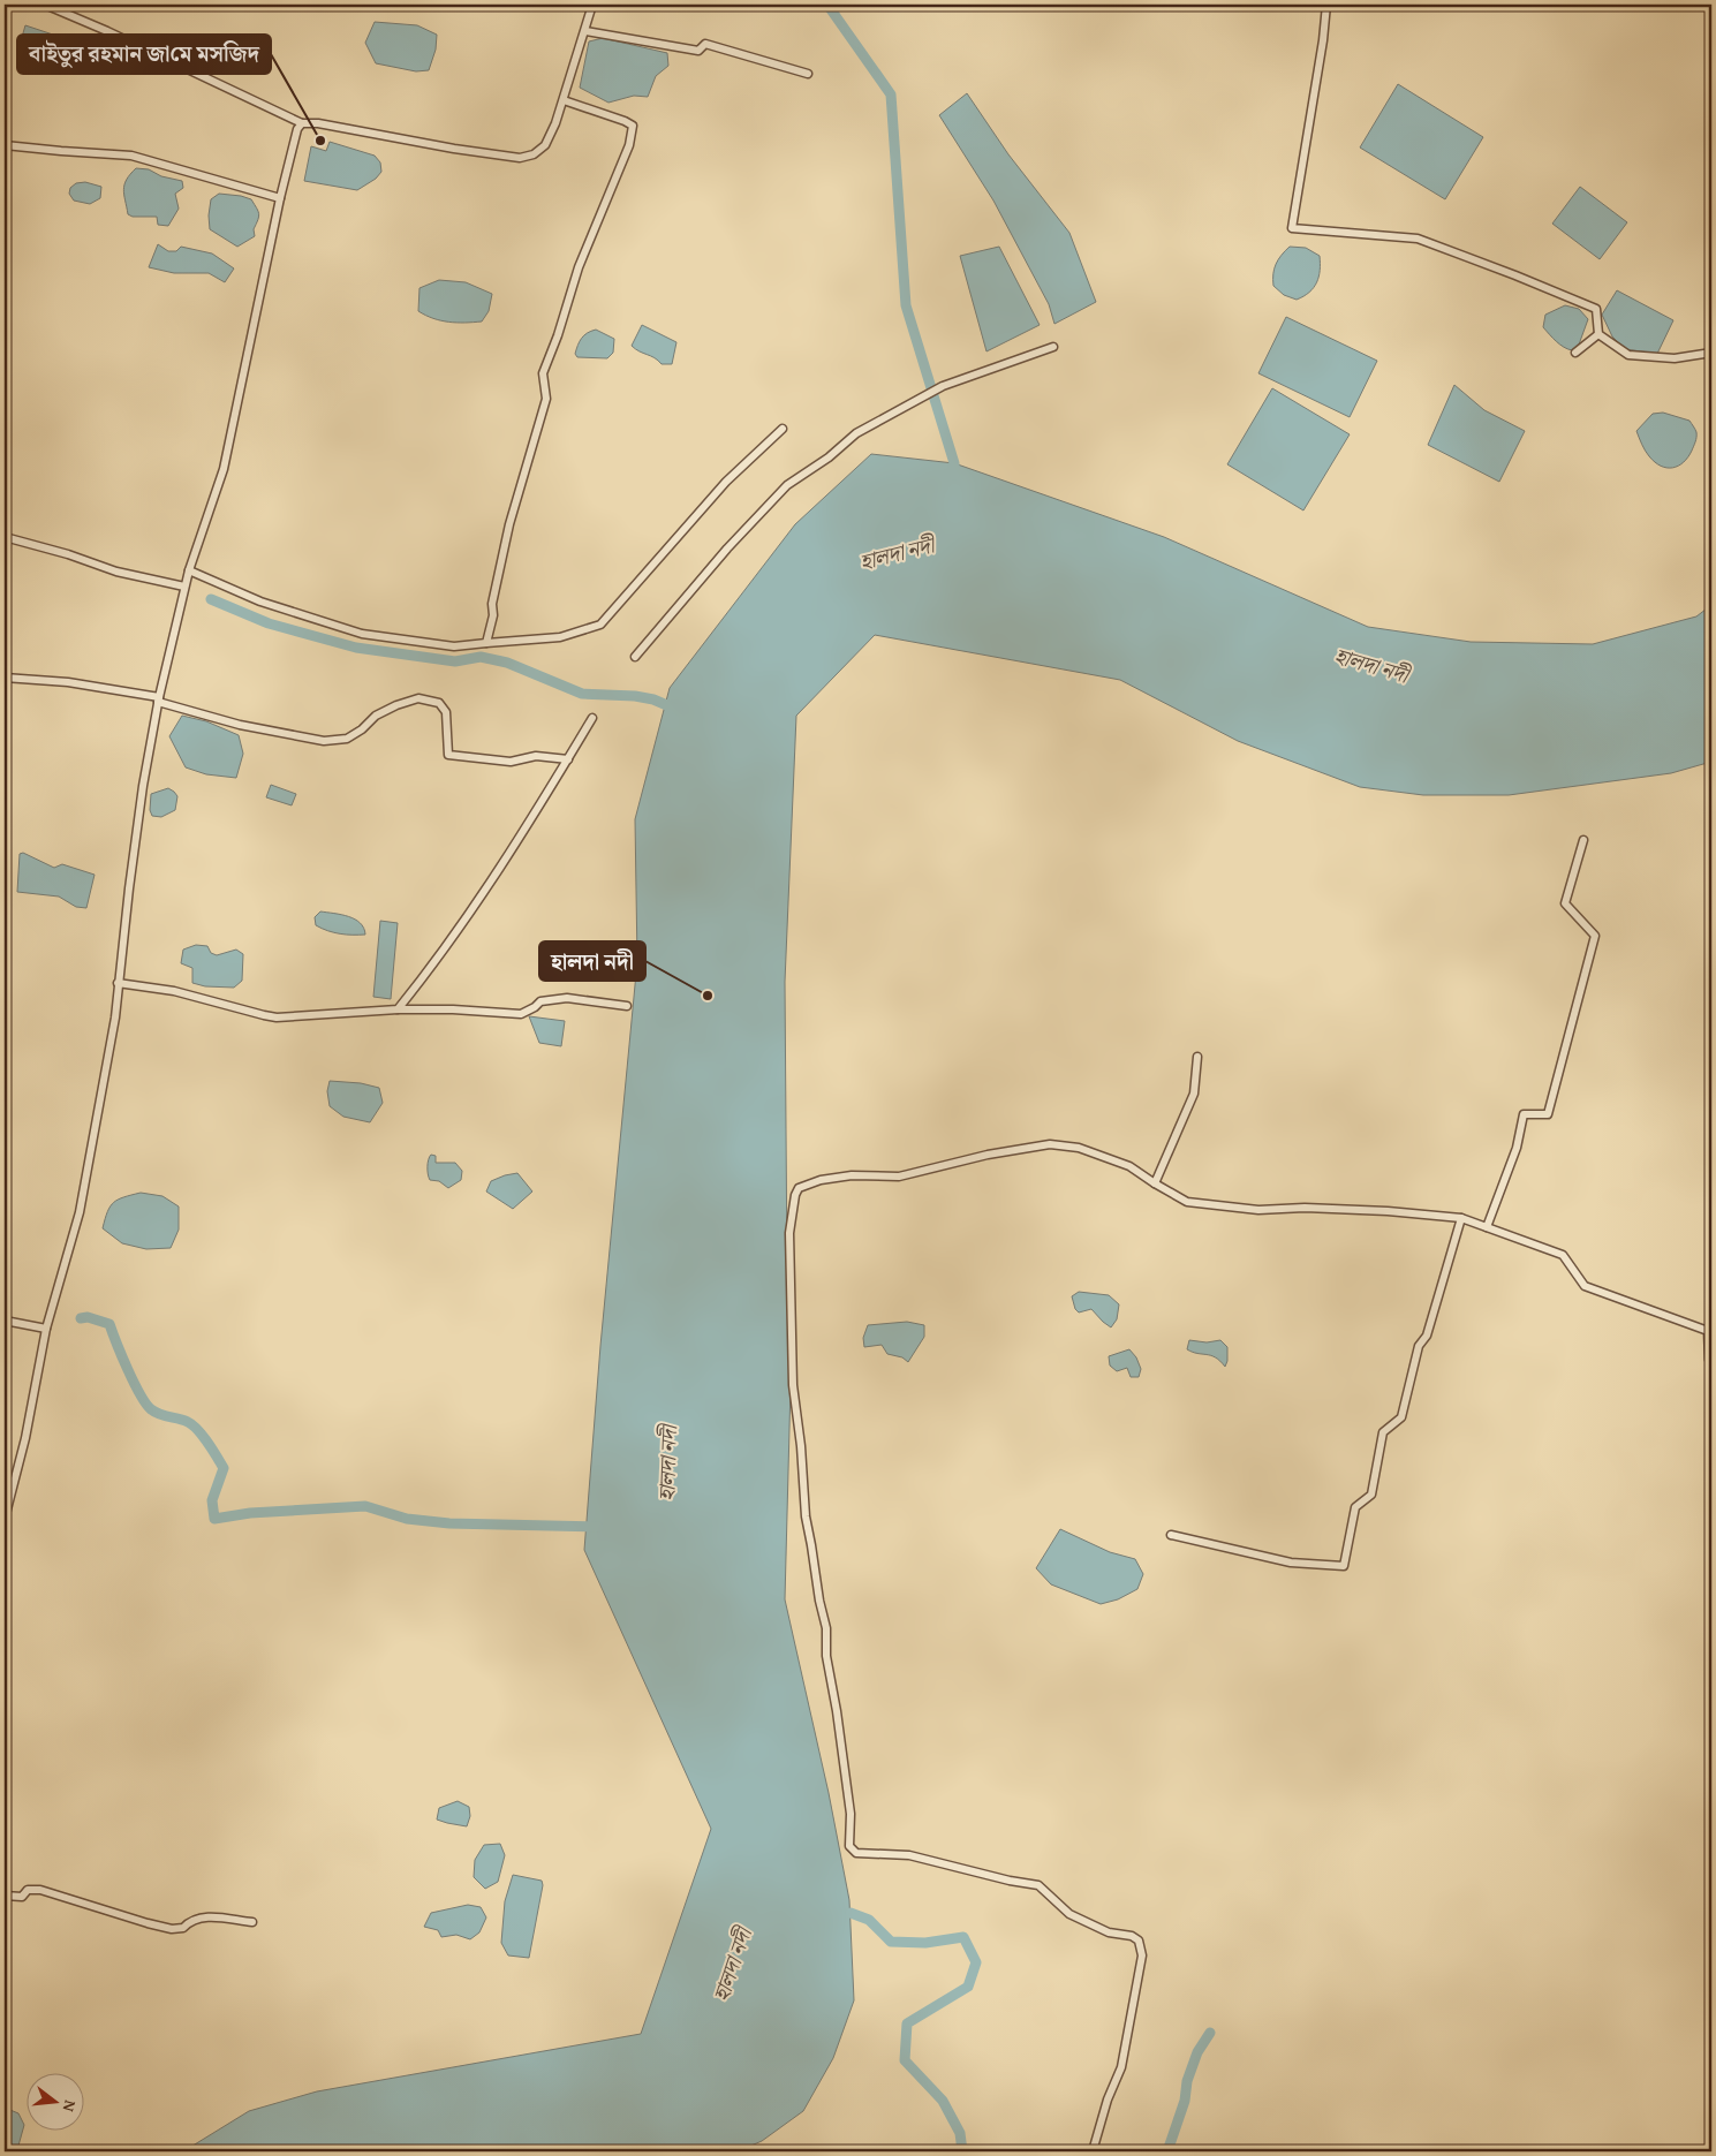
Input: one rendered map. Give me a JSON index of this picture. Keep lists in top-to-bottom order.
{
  "water": ["হালদা নদী"],
  "places": ["বাইতুর রহমান জা‌মে মস‌জিদ", "হালদা নদী"],
  "north": "right"
}
